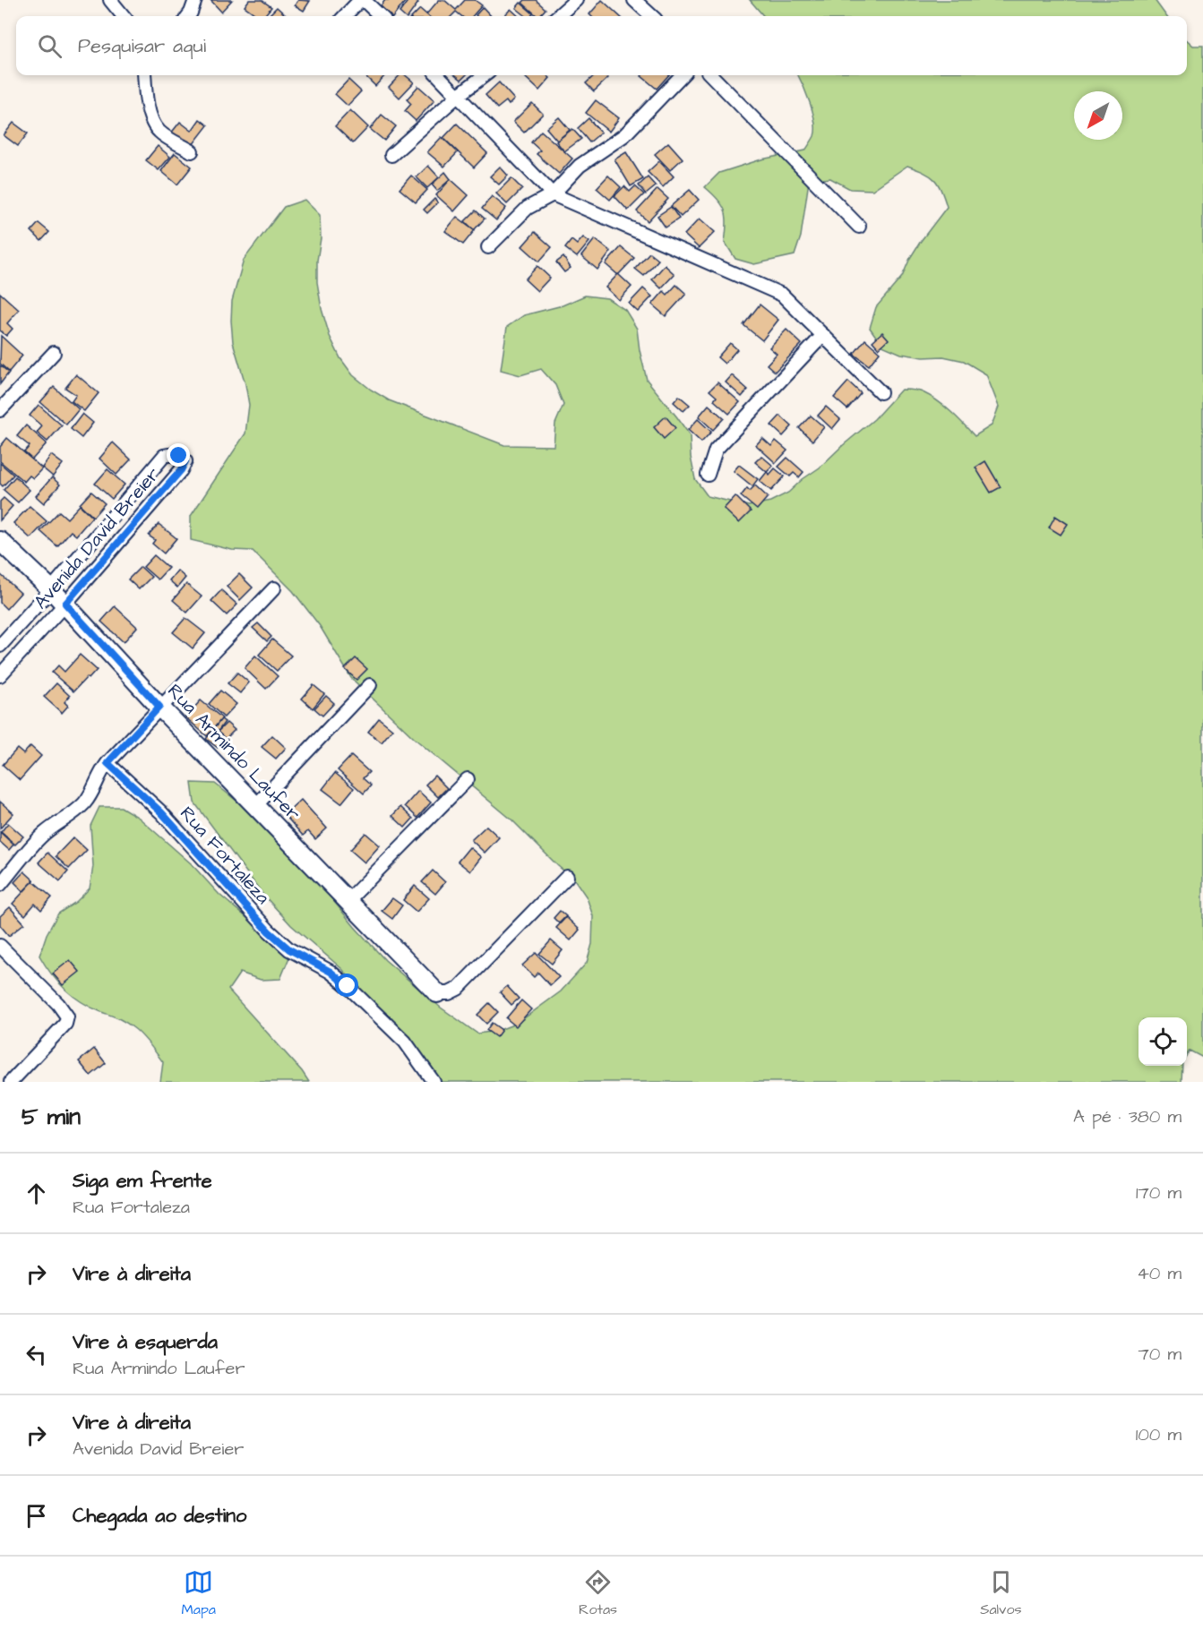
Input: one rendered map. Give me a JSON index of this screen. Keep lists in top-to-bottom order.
{
  "streets": {
    "street": ["Avenida David Breier", "Rua Armindo Laufer", "Rua Fortaleza"]
  },
  "crossings": [
    ["Avenida David Breier", "Rua Armindo Laufer"]
  ],
  "north": "bottom left",
  "page": {
    "search": "Pesquisar aqui",
    "heading": ["5 min", "A pé · 380 m"],
    "list": [
      ["Siga em frente", "Rua Fortaleza", "170 m"],
      ["Vire à direita", "40 m"],
      ["Vire à esquerda", "Rua Armindo Laufer", "70 m"],
      ["Vire à direita", "Avenida David Breier", "100 m"],
      "Chegada ao destino"
    ],
    "nav": ["Mapa", "Rotas", "Salvos"]
  }
}
